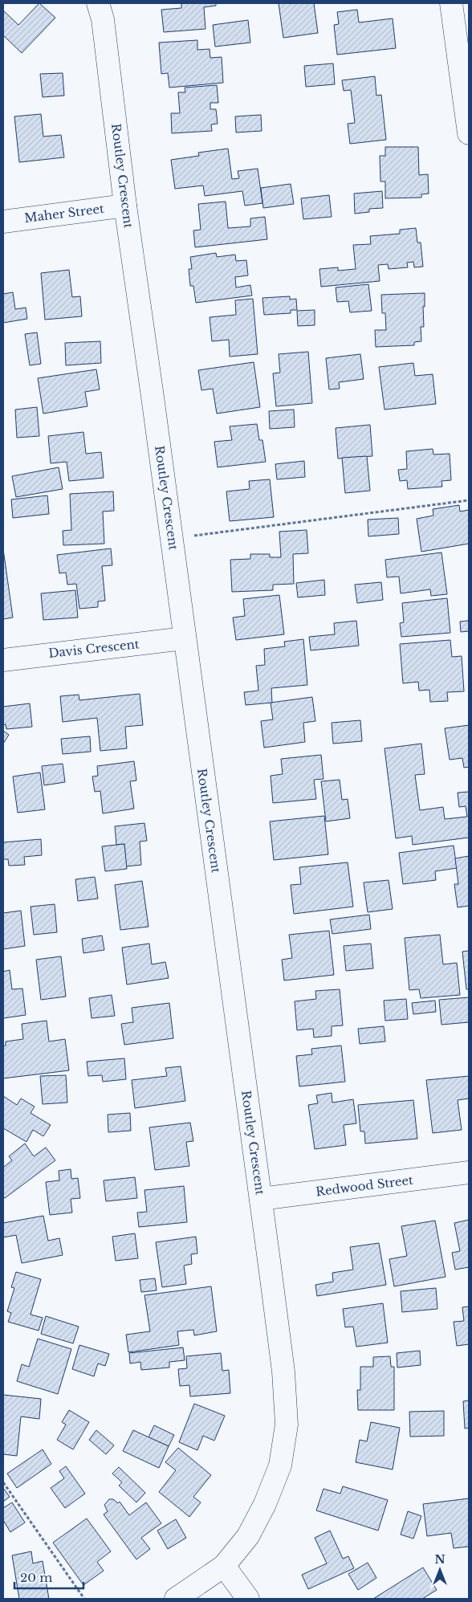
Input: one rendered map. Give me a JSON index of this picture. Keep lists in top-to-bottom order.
{
  "streets": {
    "street": [
      "Routley Crescent",
      "Maher Street",
      "Davis Crescent",
      "Redwood Street"
    ]
  },
  "crossings": [
    ["Routley Crescent", "Maher Street"],
    ["Routley Crescent", "Davis Crescent"],
    ["Routley Crescent", "Redwood Street"]
  ],
  "scale_bar": "20 m",
  "north": "top"
}
